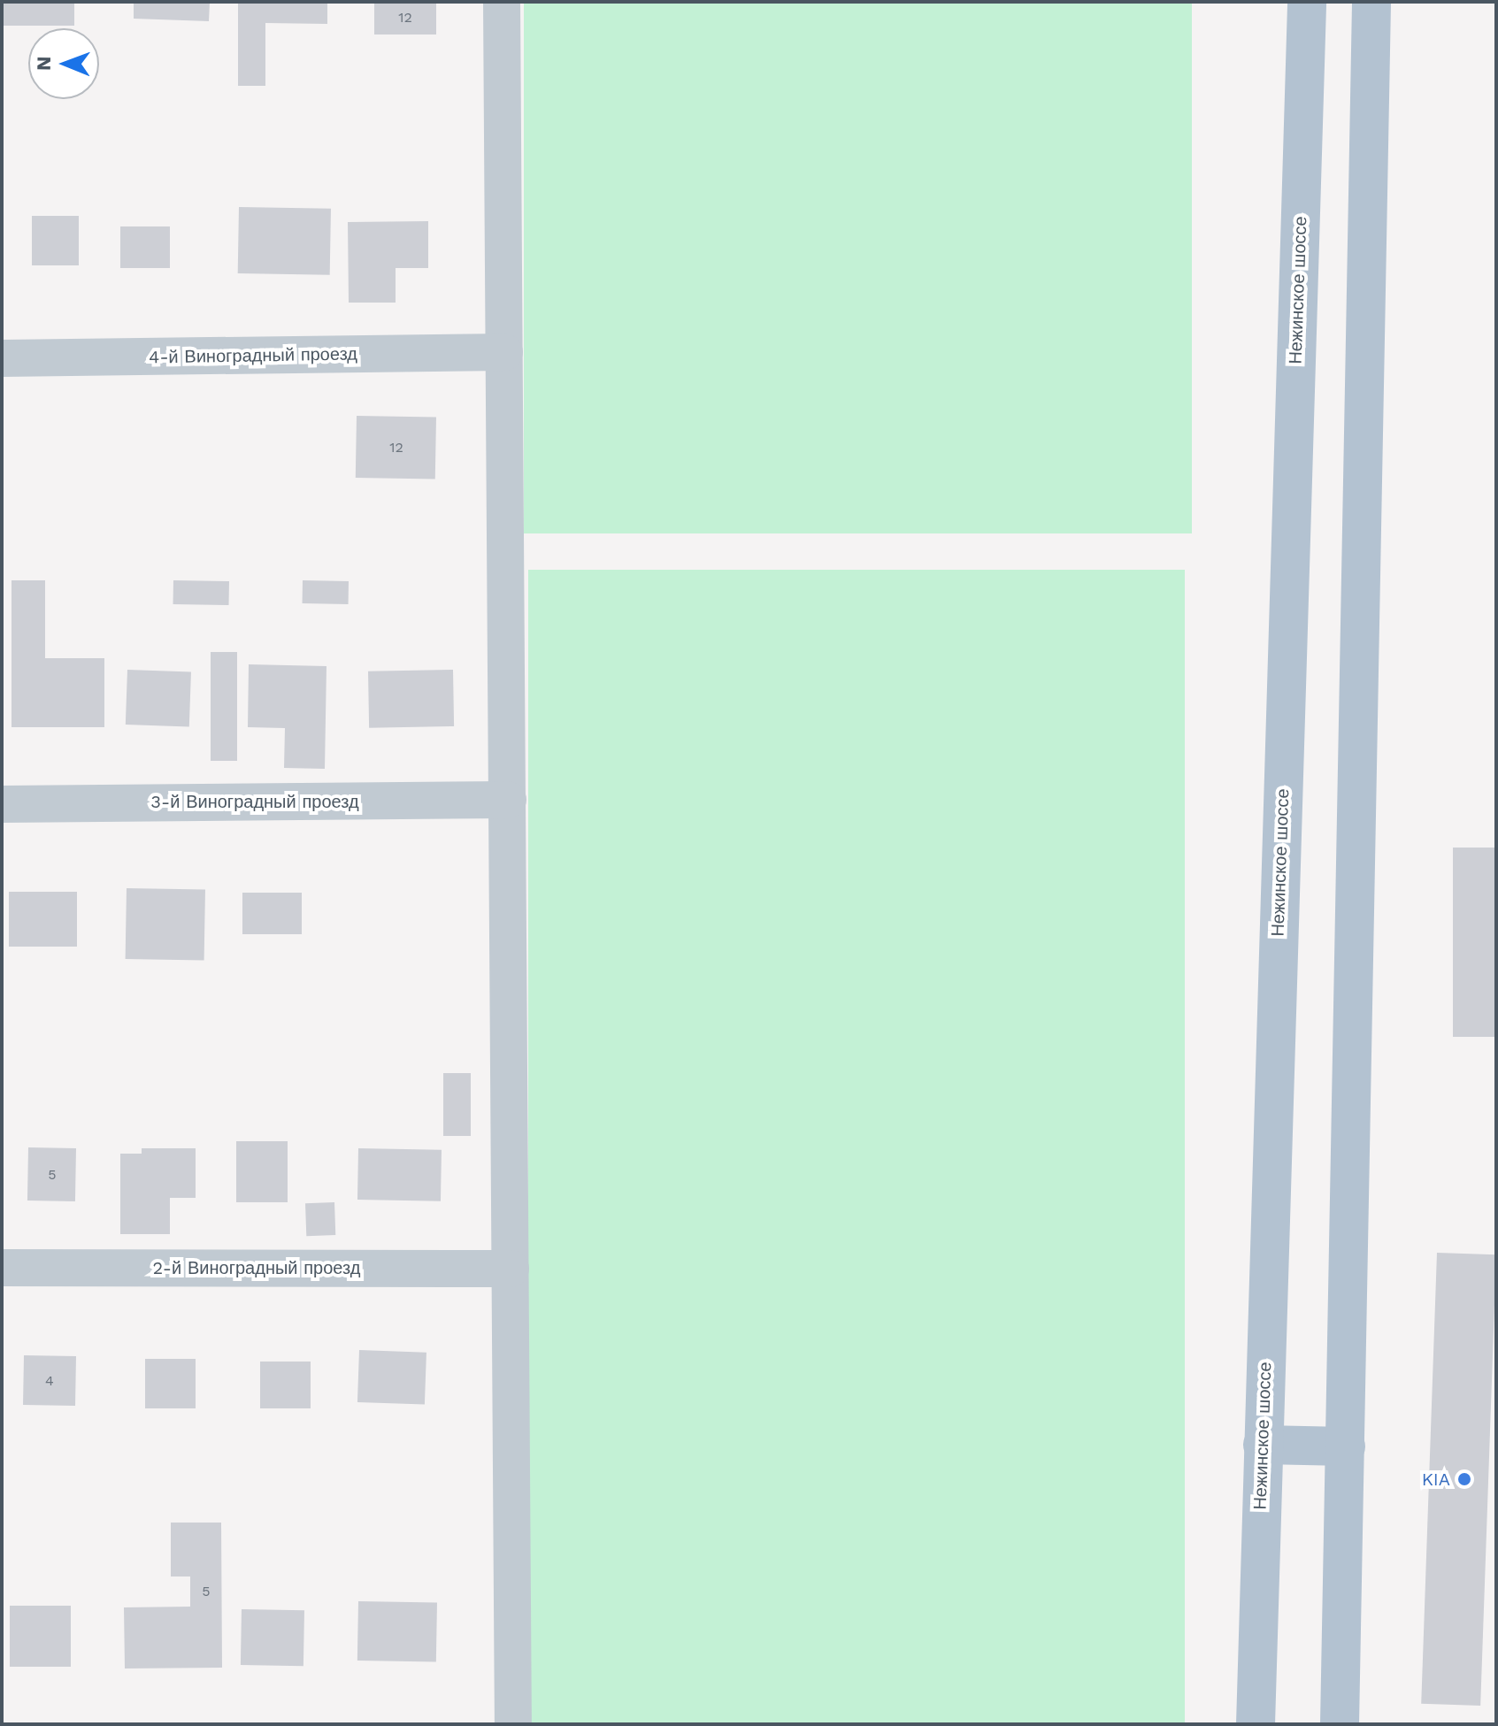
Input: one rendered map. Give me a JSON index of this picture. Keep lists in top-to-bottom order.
{
  "streets": {
    "main road": ["Нежинское шоссе"],
    "street": ["4-й Виноградный проезд", "3-й Виноградный проезд", "2-й Виноградный проезд"]
  },
  "places": ["KIA"],
  "house_numbers": [
    "12",
    "12",
    "5",
    "4",
    "5"
  ],
  "north": "left"
}
